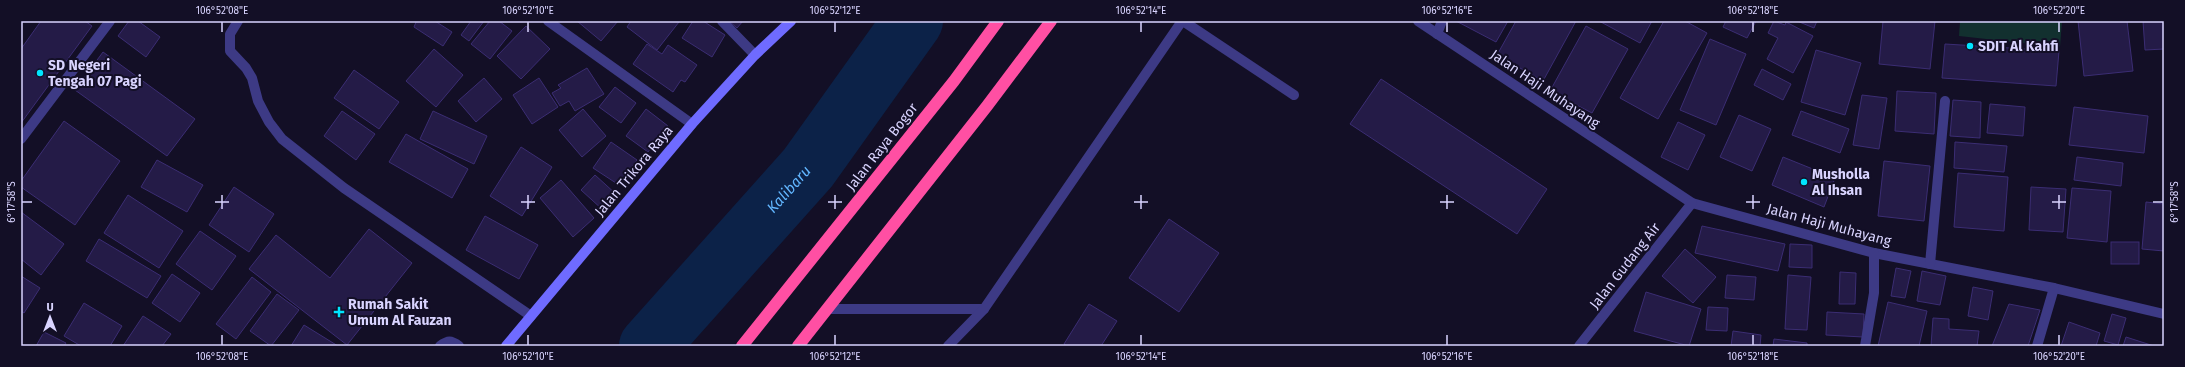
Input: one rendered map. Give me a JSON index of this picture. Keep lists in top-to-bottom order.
{
  "streets": {
    "highway": ["Jalan Raya Bogor"],
    "street": ["Jalan Haji Muhayang", "Jalan Trikora Raya", "Jalan Gudang Air"]
  },
  "crossings": [
    ["Jalan Haji Muhayang", "Jalan Gudang Air"]
  ],
  "water": ["Kalibaru"],
  "places": {
    "other": ["SDIT Al Kahfi", "SD Negeri Tengah 07 Pagi", "Musholla Al Ihsan"],
    "health": ["Rumah Sakit Umum Al Fauzan"]
  },
  "north": "top",
  "coordinates": [
    "106°52'08\"E",
    "106°52'10\"E",
    "106°52'12\"E",
    "106°52'14\"E",
    "106°52'16\"E",
    "106°52'18\"E",
    "106°52'20\"E",
    "6°17'58\"S"
  ]
}
